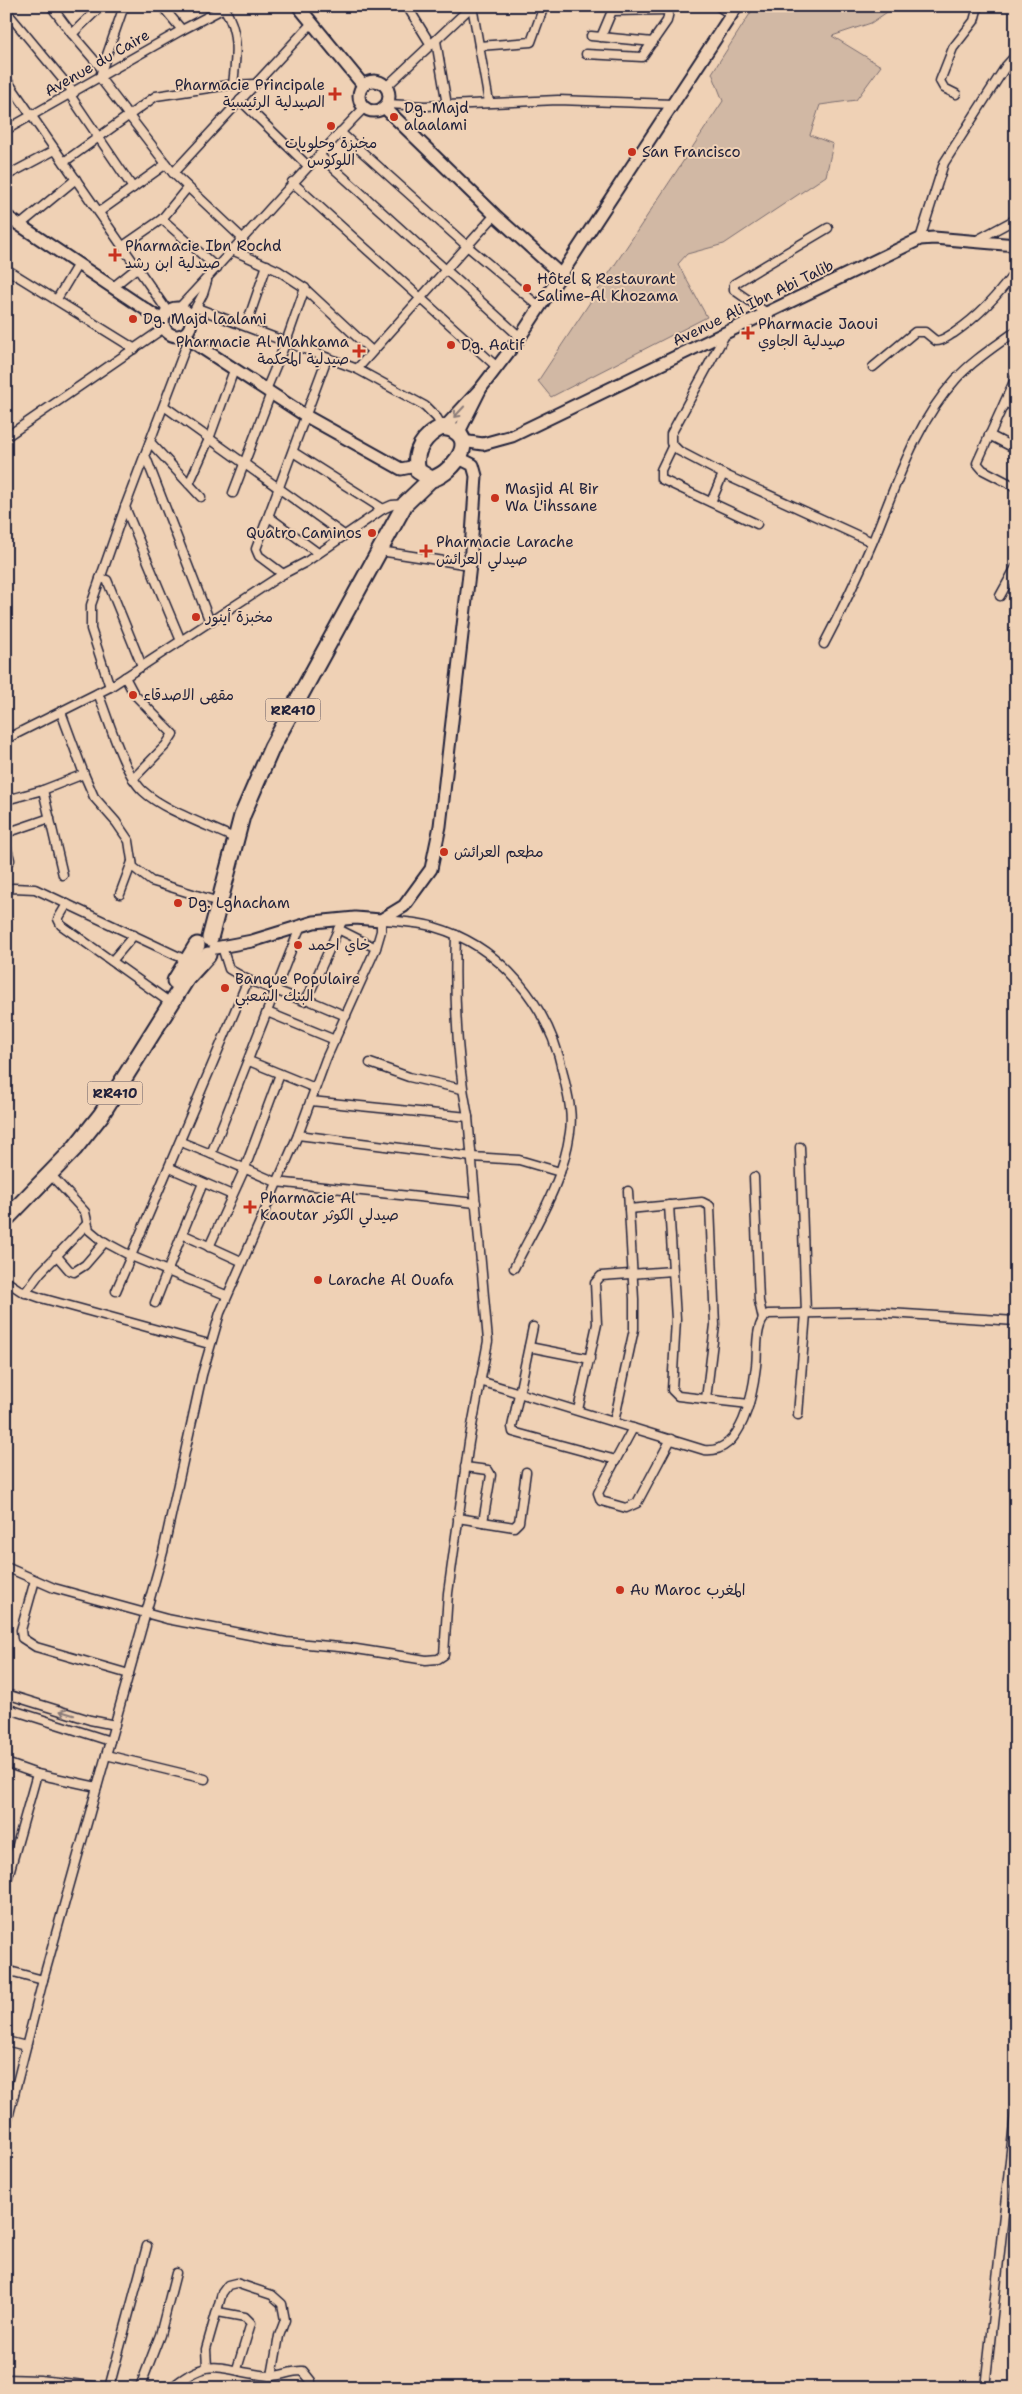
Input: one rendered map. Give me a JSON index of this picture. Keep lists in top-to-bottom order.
{
  "streets": {
    "highway": ["RR410"],
    "street": ["Avenue du Caire", "Avenue Ali Ibn Abi Talib"]
  },
  "crossings": [
    ["Avenue Ali Ibn Abi Talib", "RR410"]
  ],
  "places": {
    "health": [
      "Pharmacie Principale الصيدلية الرئيسية",
      "Pharmacie Ibn Rochd صيدلية ابن رشد",
      "Pharmacie Jaoui صيدلية الجاوي",
      "Pharmacie Al Mahkama صيدلية المحكمة",
      "Pharmacie Larache صيدلي العرائش",
      "Pharmacie Al Kaoutar صيدلي الكوثر"
    ],
    "other": [
      "Dg. Majd alaalami",
      "مخبزة وحلويات اللوكوس",
      "San Francisco",
      "Hôtel & Restaurant Salime-Al Khozama",
      "Dg. Majd laalami",
      "Dg. Aatif",
      "Masjid Al Bir Wa L'ihssane",
      "Quatro Caminos",
      "مخبزة أينور",
      "مقهى الاصدقاء",
      "مطعم العرائش",
      "Dg. Lghacham",
      "خاي احمد",
      "Banque Populaire البنك الشعبي",
      "Larache Al Ouafa",
      "Au Maroc المغرب"
    ]
  }
}
